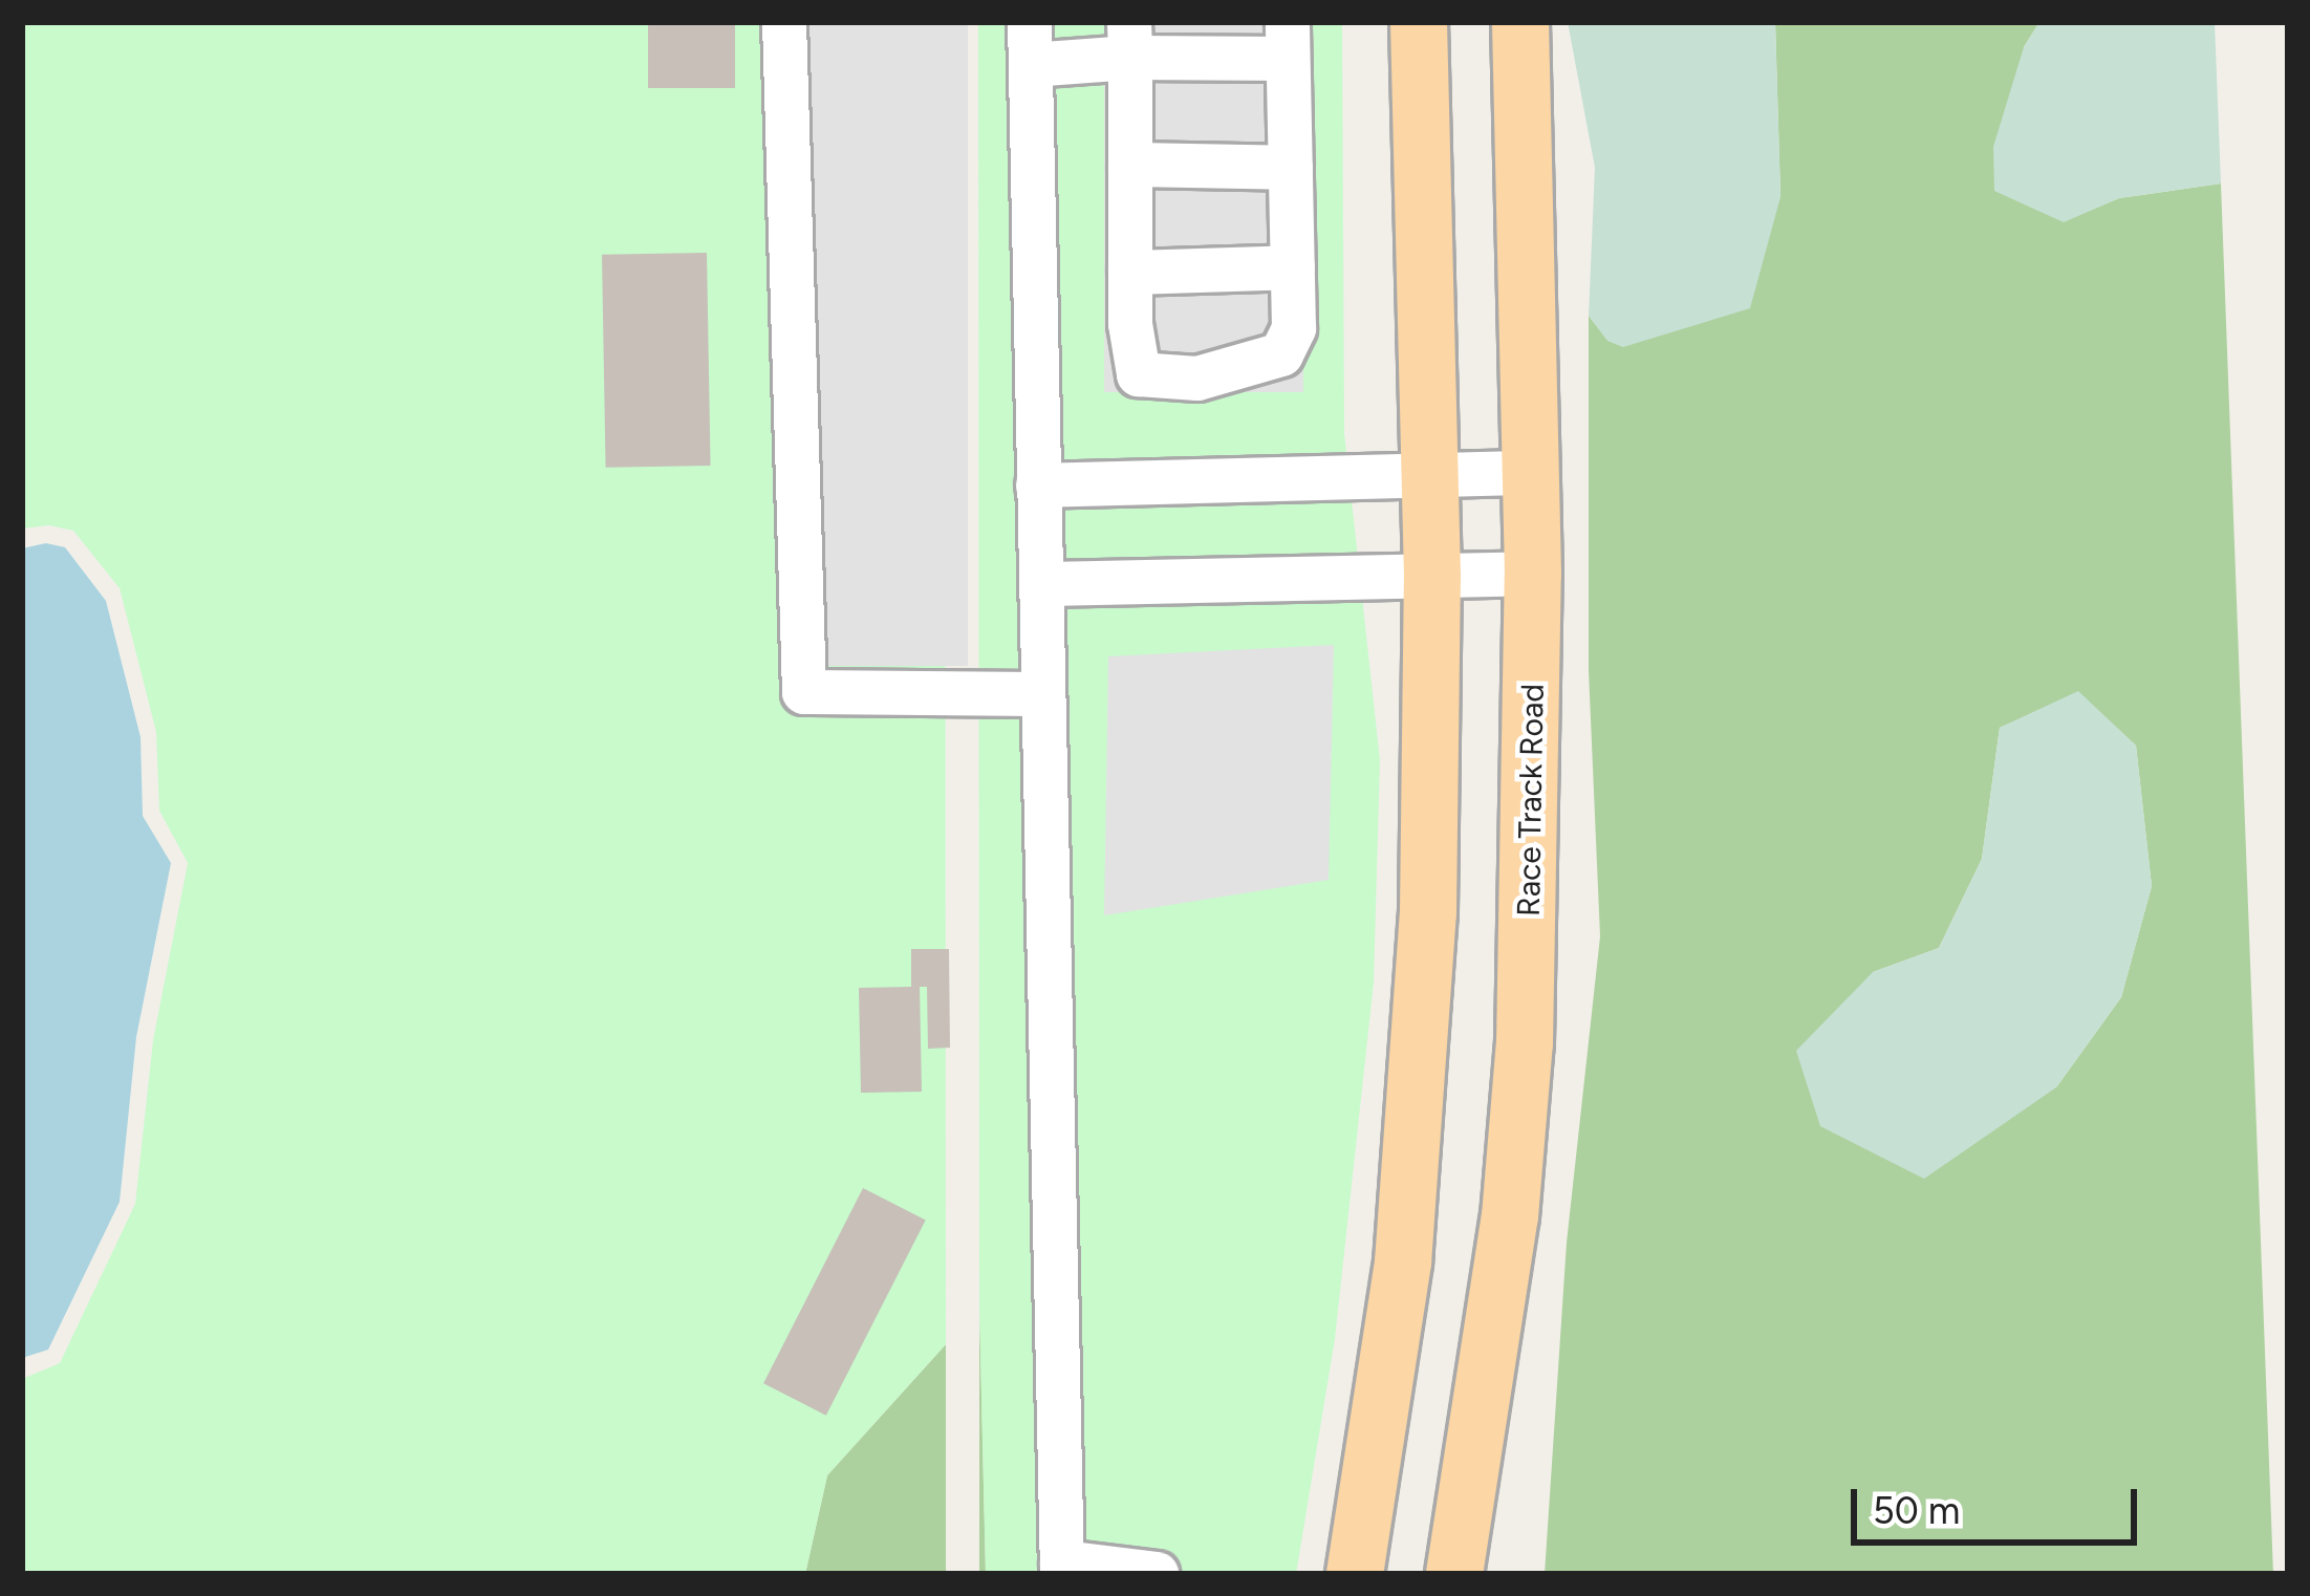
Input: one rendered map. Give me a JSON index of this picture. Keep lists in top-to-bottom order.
{
  "streets": {
    "main road": ["Race Track Road"]
  },
  "scale_bar": "50 m"
}
